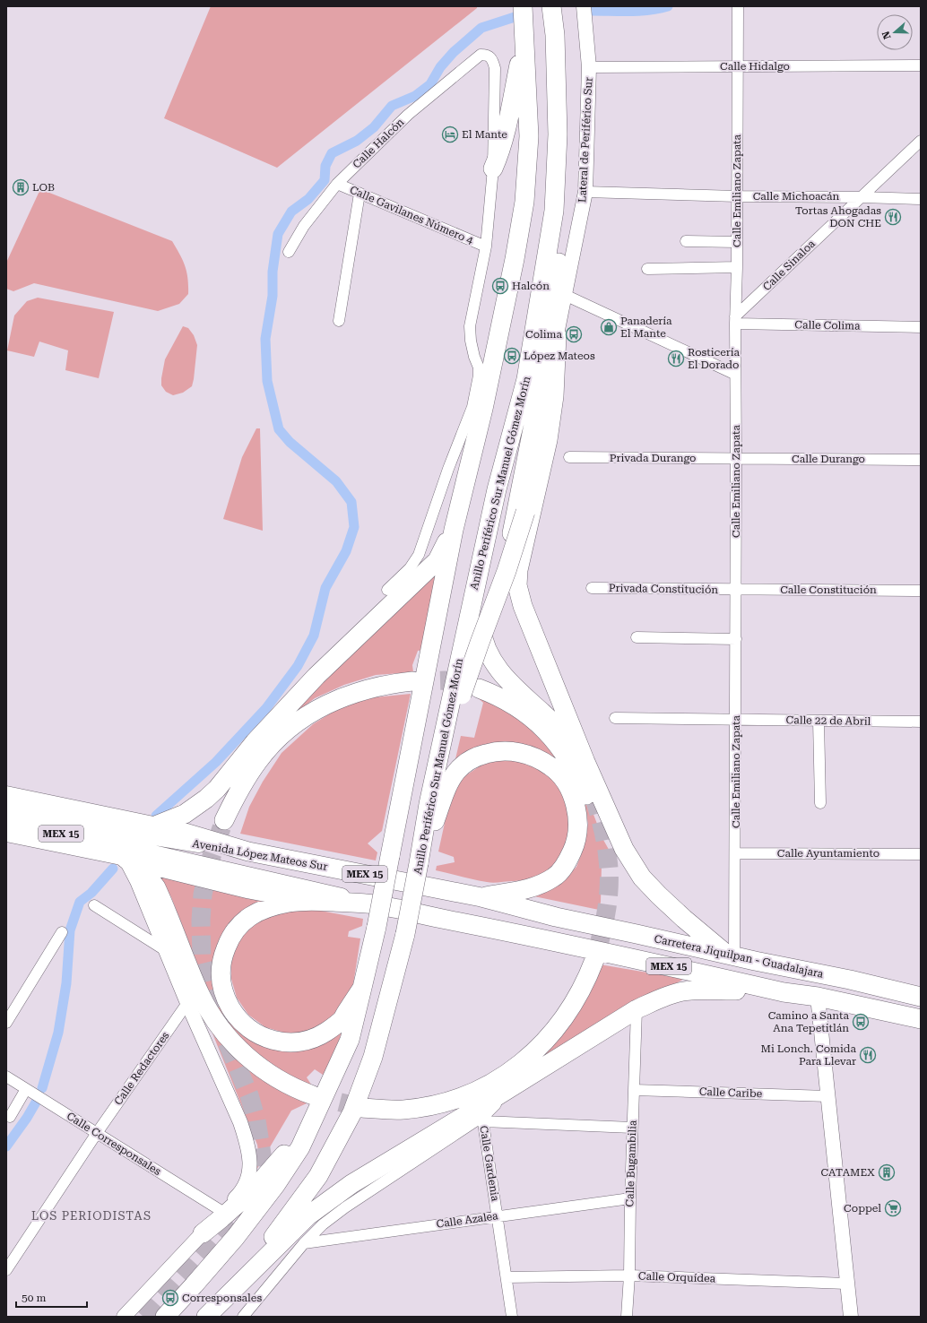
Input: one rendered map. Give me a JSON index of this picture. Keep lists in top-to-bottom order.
{
  "streets": {
    "highway": [
      "Anillo Periférico Sur Manuel Gómez Morín",
      "MEX 15",
      "Avenida López Mateos Sur",
      "Carretera Jiquilpan - Guadalajara"
    ],
    "street": [
      "Calle Hidalgo",
      "Lateral de Periférico Sur",
      "Calle Halcón",
      "Calle Emiliano Zapata",
      "Calle Michoacán",
      "Calle Gavilanes Número 4",
      "Calle Sinaloa",
      "Calle Colima",
      "Privada Durango",
      "Calle Durango",
      "Privada Constitución",
      "Calle Constitución",
      "Calle 22 de Abril",
      "Calle Ayuntamiento",
      "Calle Redactores",
      "Calle Caribe",
      "Calle Corresponsales",
      "Calle Gardenia",
      "Calle Bugambilia",
      "Calle Azalea",
      "Calle Orquídea"
    ]
  },
  "crossings": [
    ["Calle Hidalgo", "Lateral de Periférico Sur"],
    ["Calle Hidalgo", "Calle Emiliano Zapata"],
    ["Lateral de Periférico Sur", "Calle Michoacán"],
    ["Calle Halcón", "Calle Gavilanes Número 4"],
    ["Calle Emiliano Zapata", "Calle Michoacán"],
    ["Calle Emiliano Zapata", "Calle Sinaloa"],
    ["Calle Emiliano Zapata", "Calle Colima"],
    ["Calle Emiliano Zapata", "Privada Durango"],
    ["Calle Emiliano Zapata", "Calle Durango"],
    ["Calle Emiliano Zapata", "Privada Constitución"],
    ["Calle Emiliano Zapata", "Calle Constitución"],
    ["Calle Emiliano Zapata", "Calle 22 de Abril"],
    ["Calle Emiliano Zapata", "Calle Ayuntamiento"],
    ["Calle Emiliano Zapata", "Carretera Jiquilpan - Guadalajara"],
    ["Calle Michoacán", "Calle Sinaloa"],
    ["Calle Sinaloa", "Calle Colima"],
    ["Privada Durango", "Calle Durango"],
    ["Privada Constitución", "Calle Constitución"],
    ["MEX 15", "Avenida López Mateos Sur"],
    ["Avenida López Mateos Sur", "Carretera Jiquilpan - Guadalajara"],
    ["Calle Redactores", "Calle Corresponsales"],
    ["Calle Caribe", "Calle Bugambilia"],
    ["Calle Gardenia", "Calle Azalea"],
    ["Calle Gardenia", "Calle Orquídea"],
    ["Calle Bugambilia", "Calle Azalea"],
    ["Calle Bugambilia", "Calle Orquídea"]
  ],
  "districts": ["LOS PERIODISTAS"],
  "places": {
    "hotel": ["El Mante"],
    "building": ["LOB", "CATAMEX"],
    "restaurant": ["Tortas Ahogadas DON CHE", "Rosticería El Dorado", "Mi Lonch. Comida Para Llevar"],
    "bus stop": [
      "Halcón",
      "Colima",
      "López Mateos",
      "Camino a Santa Ana Tepetitlán",
      "Corresponsales"
    ],
    "shop": ["Panadería El Mante"],
    "supermarket": ["Coppel"]
  },
  "scale_bar": "50 m",
  "north": "left"
}
